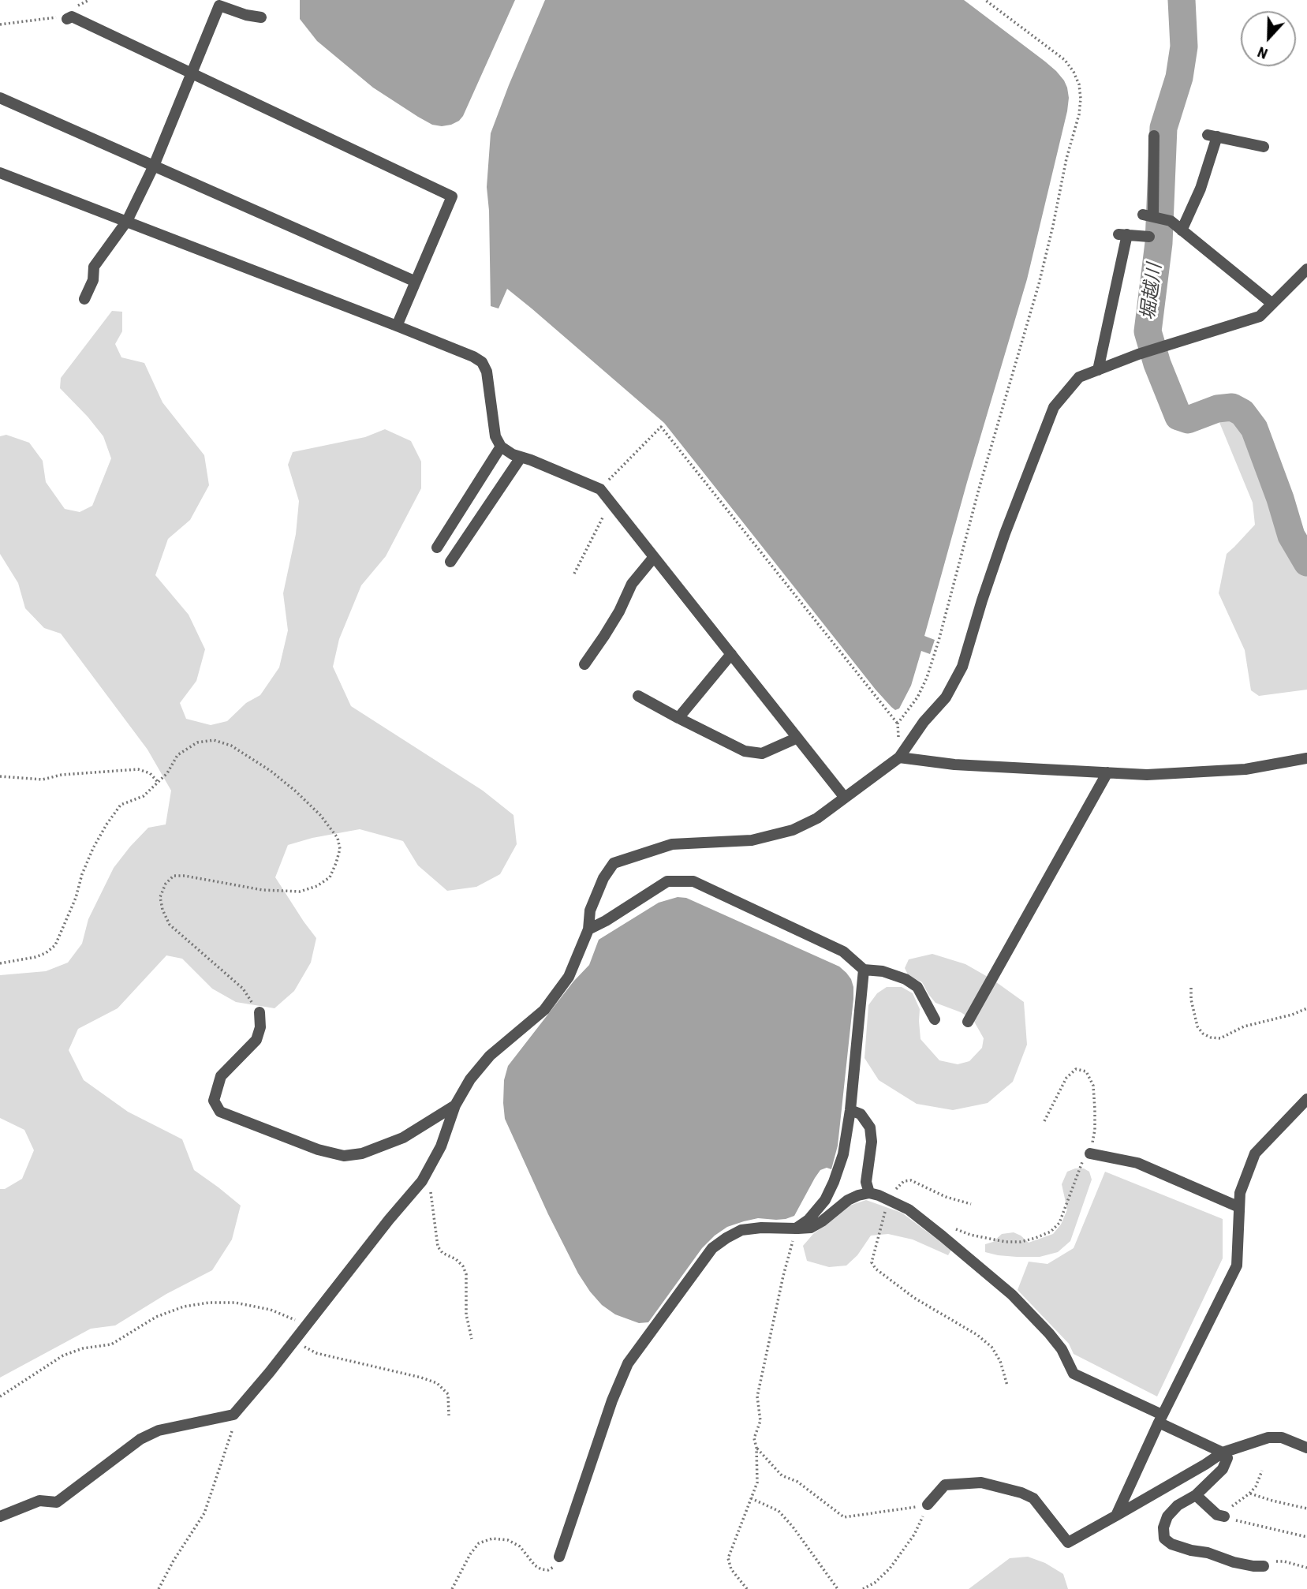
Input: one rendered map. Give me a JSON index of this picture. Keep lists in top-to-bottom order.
{
  "water": ["堀越川"],
  "north": "bottom"
}
